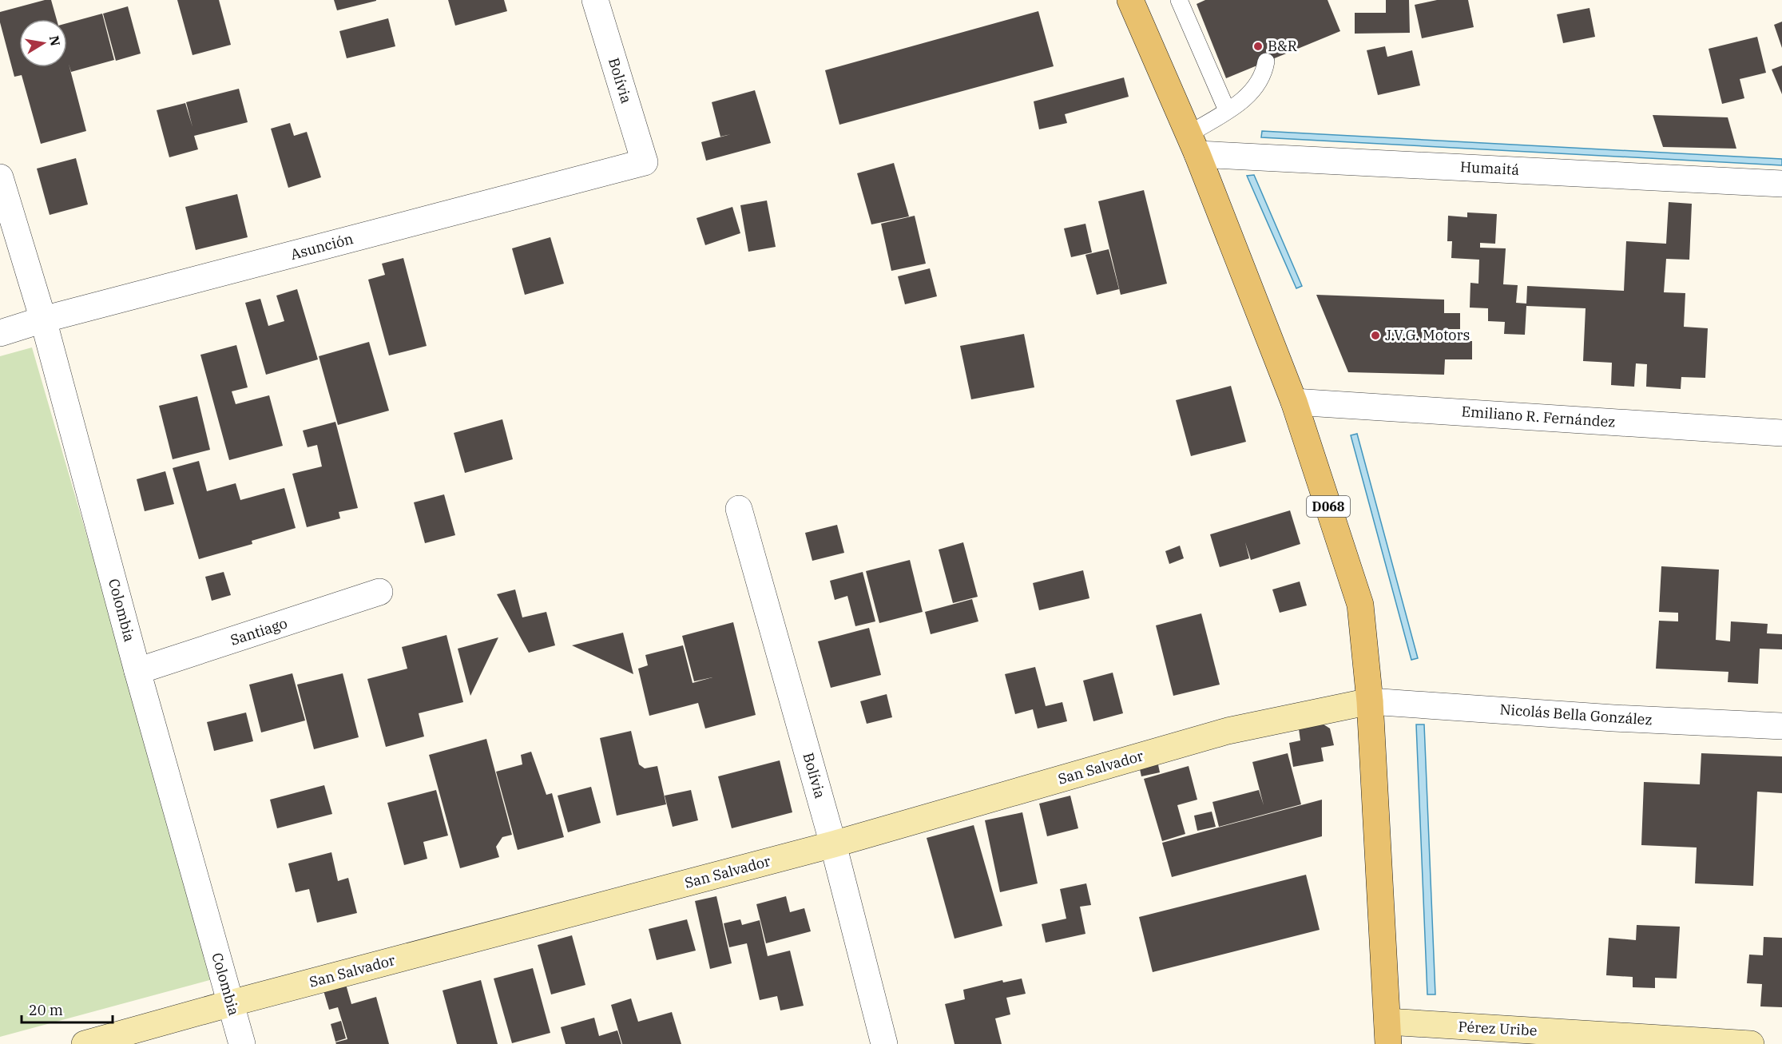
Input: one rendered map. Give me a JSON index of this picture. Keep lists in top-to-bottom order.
{
  "streets": {
    "main road": ["D068"],
    "street": [
      "Bolívia",
      "Humaitá",
      "Asunción",
      "Emiliano R. Fernández",
      "Colombia",
      "Santiago",
      "Nicolás Bella González",
      "San Salvador",
      "Pérez Uribe"
    ]
  },
  "crossings": [
    ["Bolívia", "Asunción"],
    ["Bolívia", "San Salvador"],
    ["Humaitá", "D068"],
    ["Asunción", "Colombia"],
    ["Emiliano R. Fernández", "D068"],
    ["D068", "Nicolás Bella González"],
    ["D068", "San Salvador"],
    ["D068", "Pérez Uribe"],
    ["Colombia", "Santiago"],
    ["Colombia", "San Salvador"],
    ["Nicolás Bella González", "San Salvador"]
  ],
  "places": ["B&R", "J.V.G. Motors"],
  "scale_bar": "20 m",
  "north": "right"
}
